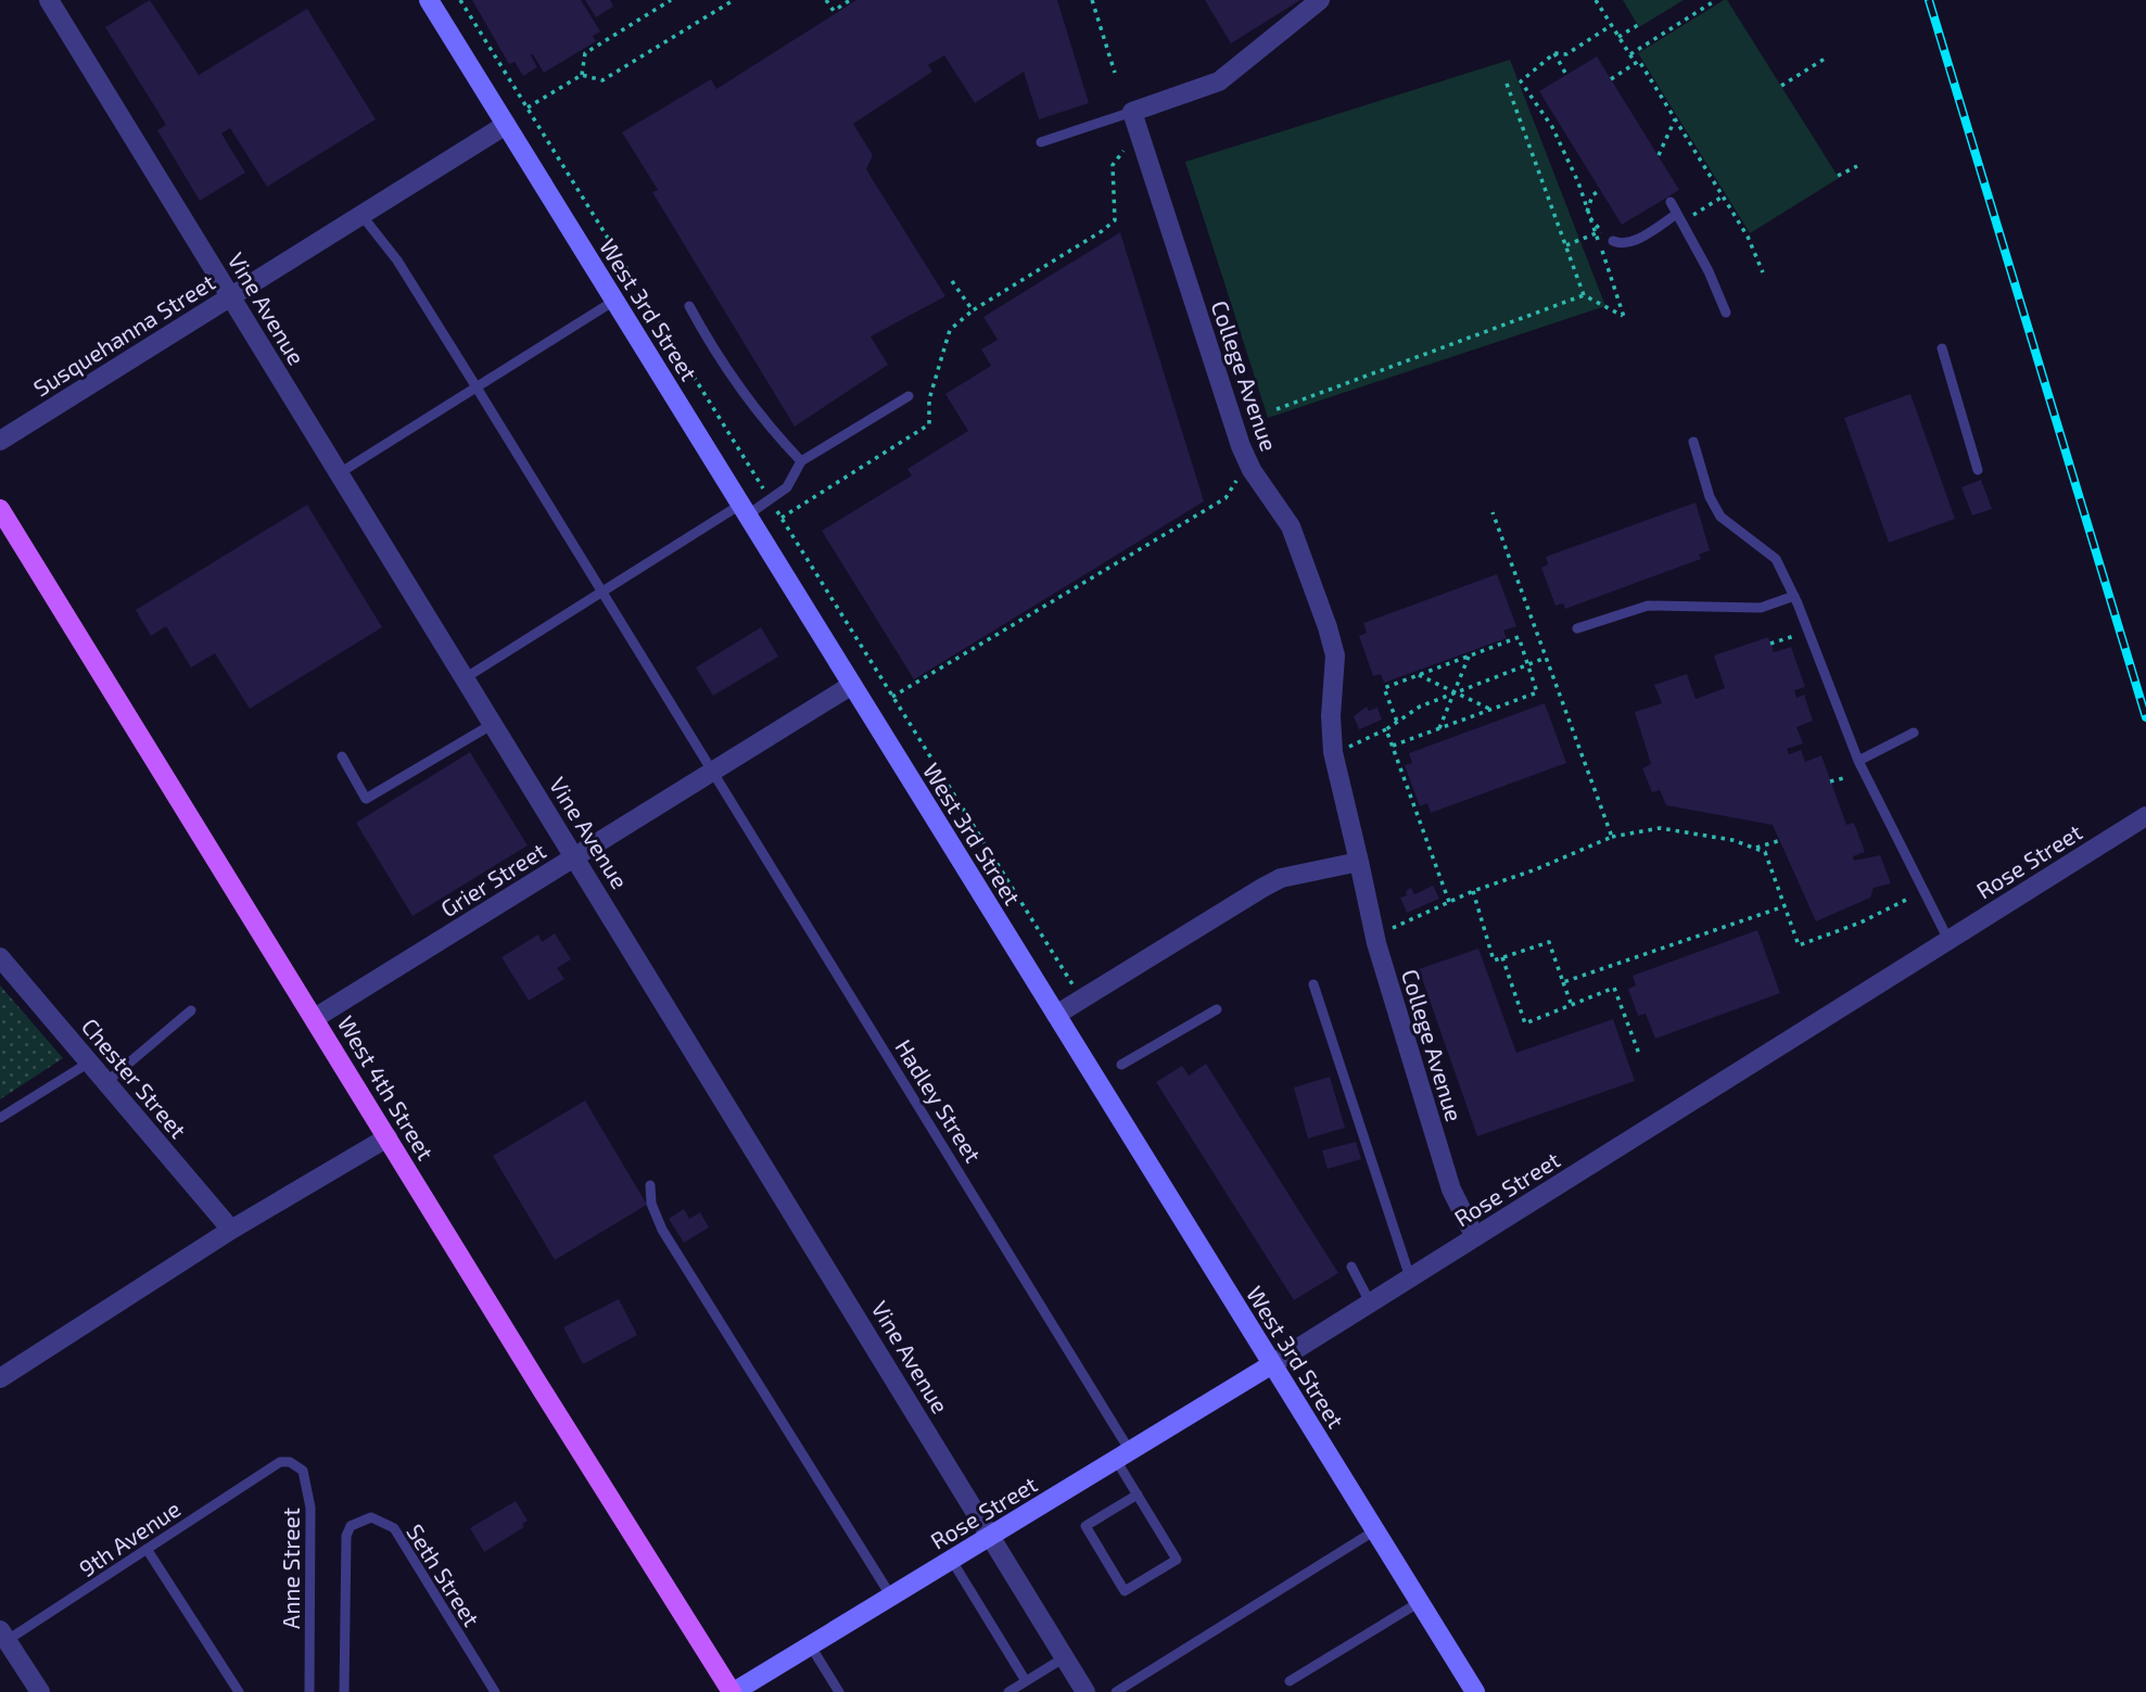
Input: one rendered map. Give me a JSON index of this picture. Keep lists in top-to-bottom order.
{
  "streets": {
    "main road": ["West 3rd Street", "Rose Street", "West 4th Street"],
    "street": [
      "Vine Avenue",
      "Susquehanna Street",
      "College Avenue",
      "Grier Street",
      "Chester Street"
    ],
    "lane": [
      "Hadley Street",
      "9th Avenue",
      "Anne Street",
      "Seth Street"
    ]
  },
  "crossings": [
    ["Vine Avenue", "Susquehanna Street"],
    ["Vine Avenue", "Rose Street"],
    ["Vine Avenue", "Grier Street"],
    ["West 3rd Street", "Susquehanna Street"],
    ["West 3rd Street", "Rose Street"],
    ["West 3rd Street", "Grier Street"],
    ["Susquehanna Street", "Hadley Street"],
    ["College Avenue", "Rose Street"],
    ["Rose Street", "West 4th Street"],
    ["Rose Street", "Hadley Street"],
    ["Grier Street", "West 4th Street"],
    ["Grier Street", "Hadley Street"],
    ["9th Avenue", "Anne Street"]
  ]
}
